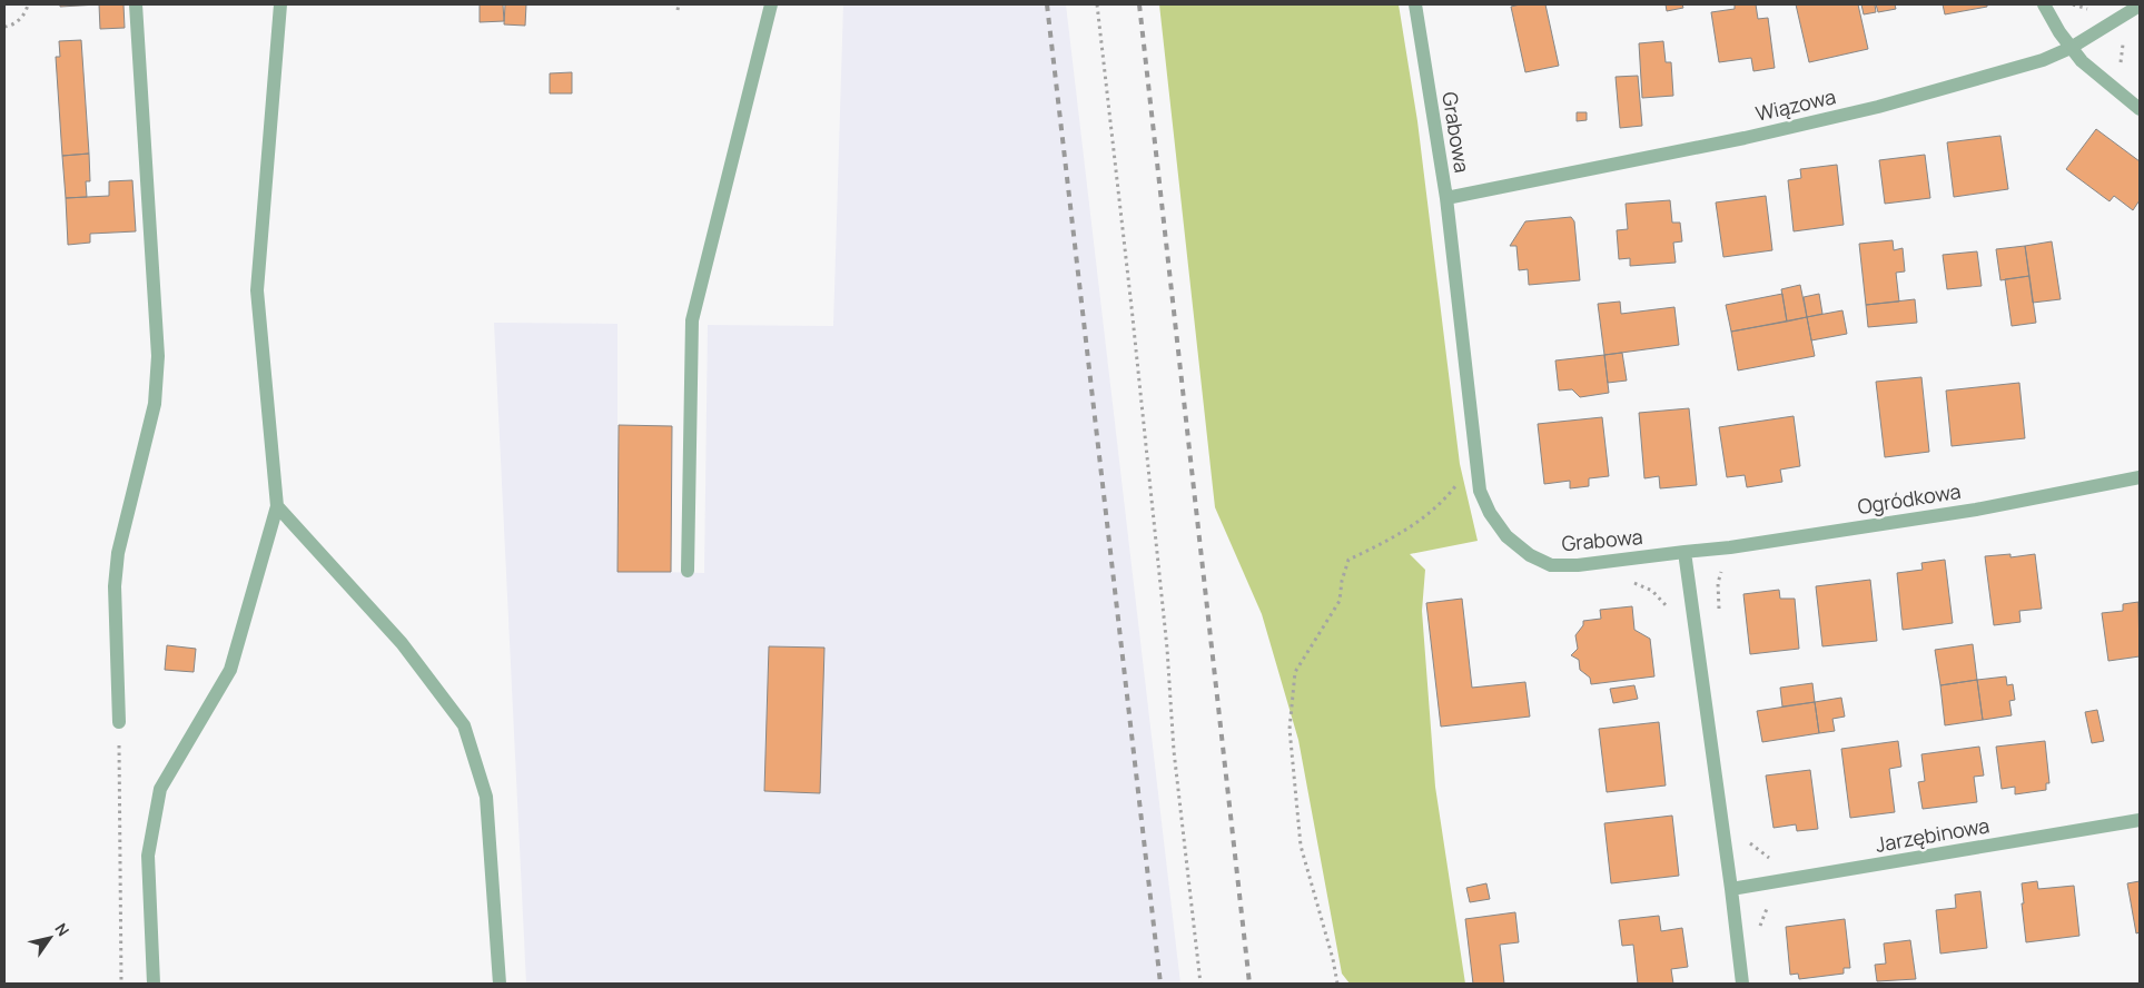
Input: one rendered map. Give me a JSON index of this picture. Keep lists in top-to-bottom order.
{
  "streets": {
    "street": [
      "Wiązowa",
      "Grabowa",
      "Ogródkowa",
      "Jarzębinowa"
    ]
  },
  "crossings": [
    ["Wiązowa", "Grabowa"],
    ["Grabowa", "Ogródkowa"]
  ],
  "north": "top right"
}
